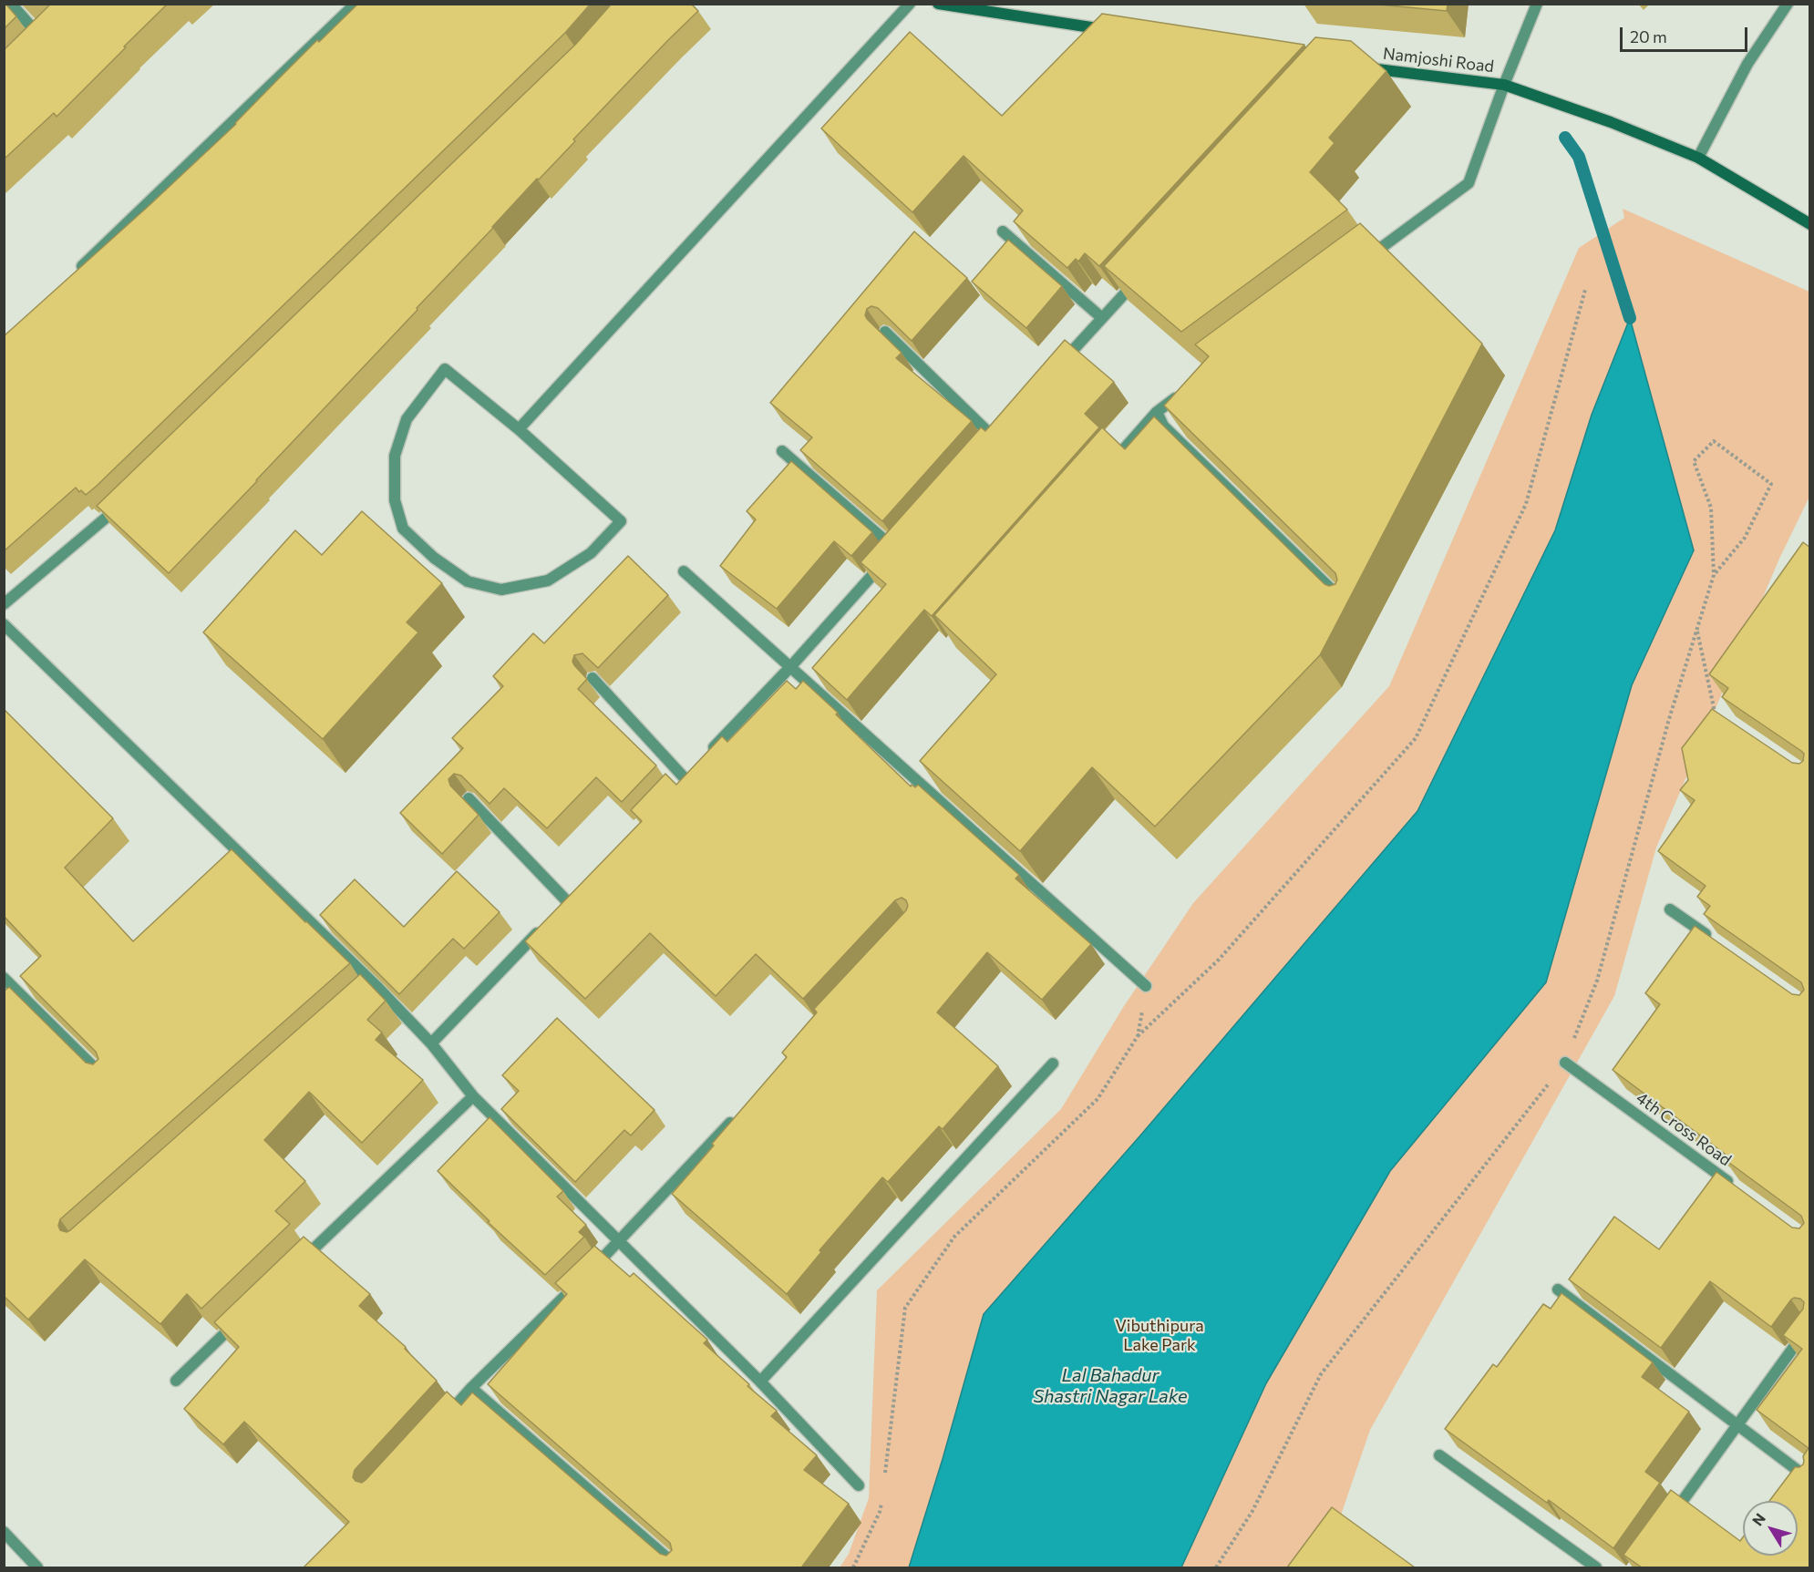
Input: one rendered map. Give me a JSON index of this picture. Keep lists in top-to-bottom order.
{
  "streets": {
    "main road": ["Namjoshi Road"],
    "street": ["4th Cross Road"]
  },
  "water": ["Lal Bahadur Shastri Nagar Lake"],
  "parks": ["Vibuthipura Lake Park"],
  "scale_bar": "20 m",
  "north": "top left"
}
